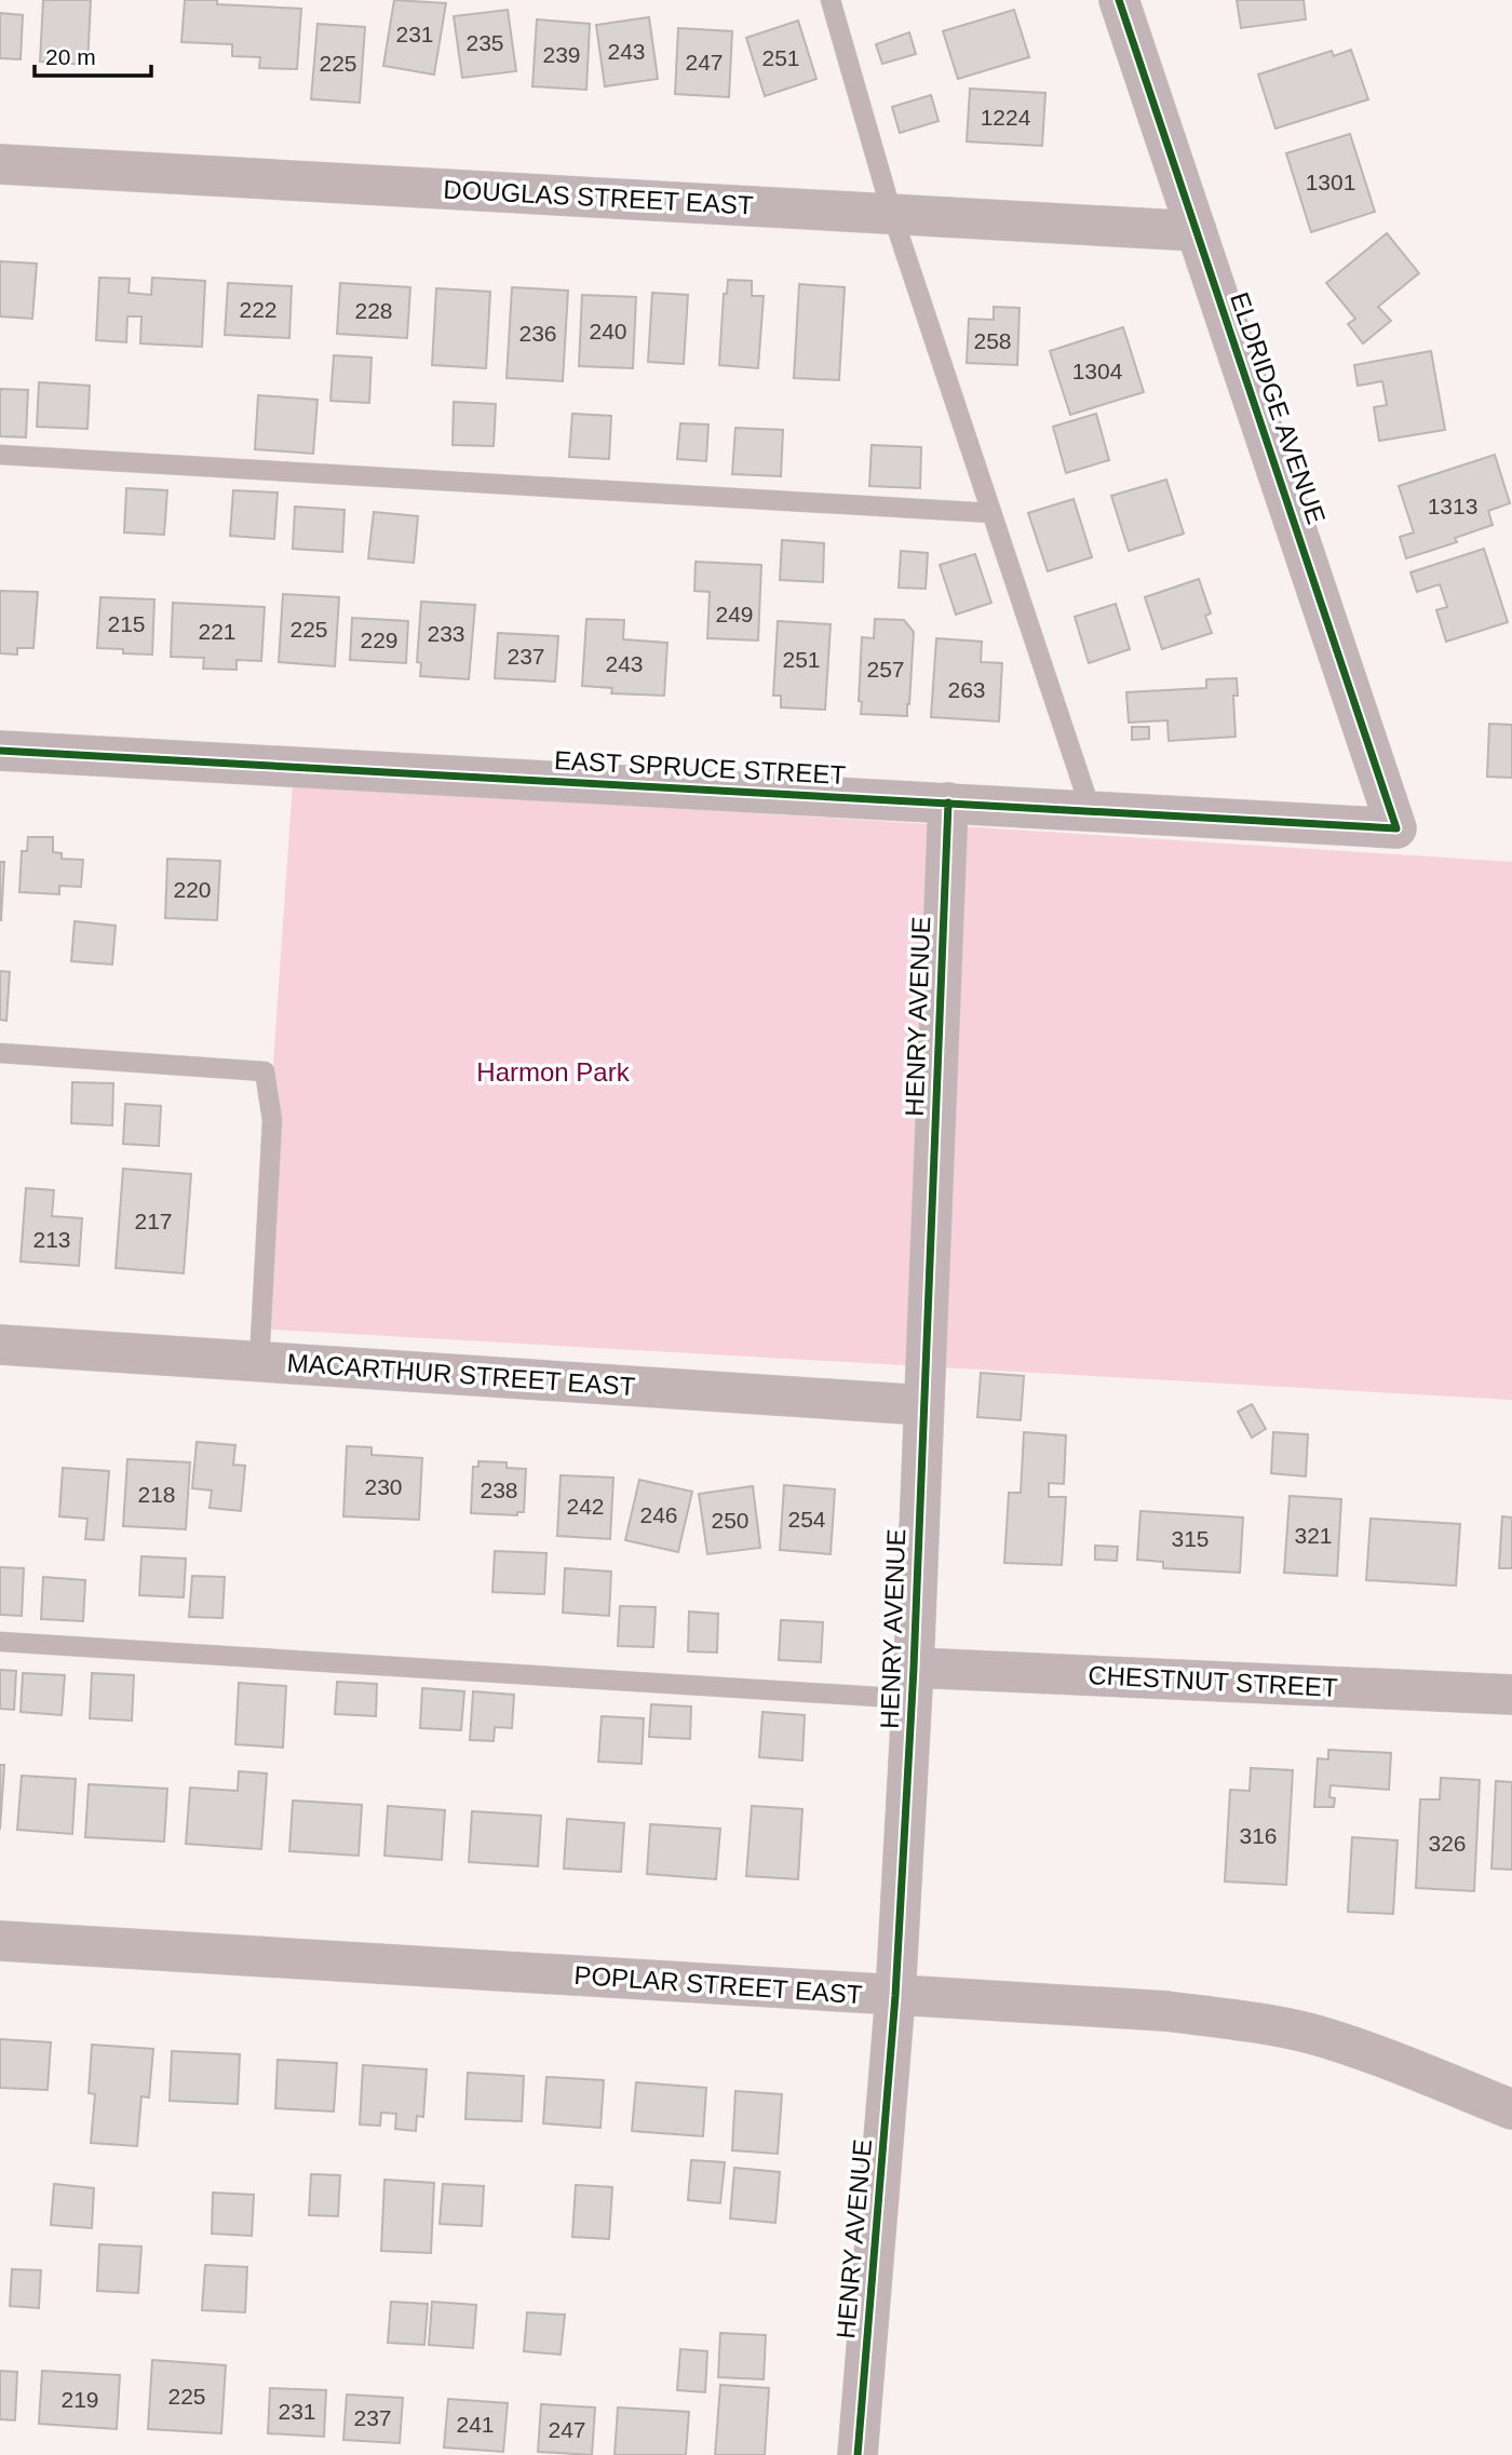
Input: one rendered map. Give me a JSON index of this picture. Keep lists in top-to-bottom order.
{
  "streets": {
    "street": [
      "DOUGLAS STREET EAST",
      "ELDRIDGE AVENUE",
      "EAST SPRUCE STREET",
      "HENRY AVENUE",
      "MACARTHUR STREET EAST",
      "CHESTNUT STREET",
      "POPLAR STREET EAST"
    ]
  },
  "crossings": [
    ["DOUGLAS STREET EAST", "ELDRIDGE AVENUE"],
    ["ELDRIDGE AVENUE", "EAST SPRUCE STREET"],
    ["EAST SPRUCE STREET", "HENRY AVENUE"],
    ["HENRY AVENUE", "MACARTHUR STREET EAST"],
    ["HENRY AVENUE", "CHESTNUT STREET"],
    ["HENRY AVENUE", "POPLAR STREET EAST"]
  ],
  "parks": ["Harmon Park"],
  "house_numbers": [
    "231",
    "235",
    "243",
    "239",
    "251",
    "247",
    "225",
    "1224",
    "1301",
    "222",
    "228",
    "240",
    "236",
    "258",
    "1304",
    "1313",
    "249",
    "215",
    "225",
    "221",
    "233",
    "229",
    "237",
    "251",
    "243",
    "257",
    "263",
    "220",
    "217",
    "213",
    "230",
    "238",
    "218",
    "242",
    "246",
    "254",
    "250",
    "321",
    "315",
    "316",
    "326",
    "225",
    "219",
    "231",
    "237",
    "241",
    "247"
  ],
  "scale_bar": "20 m"
}
